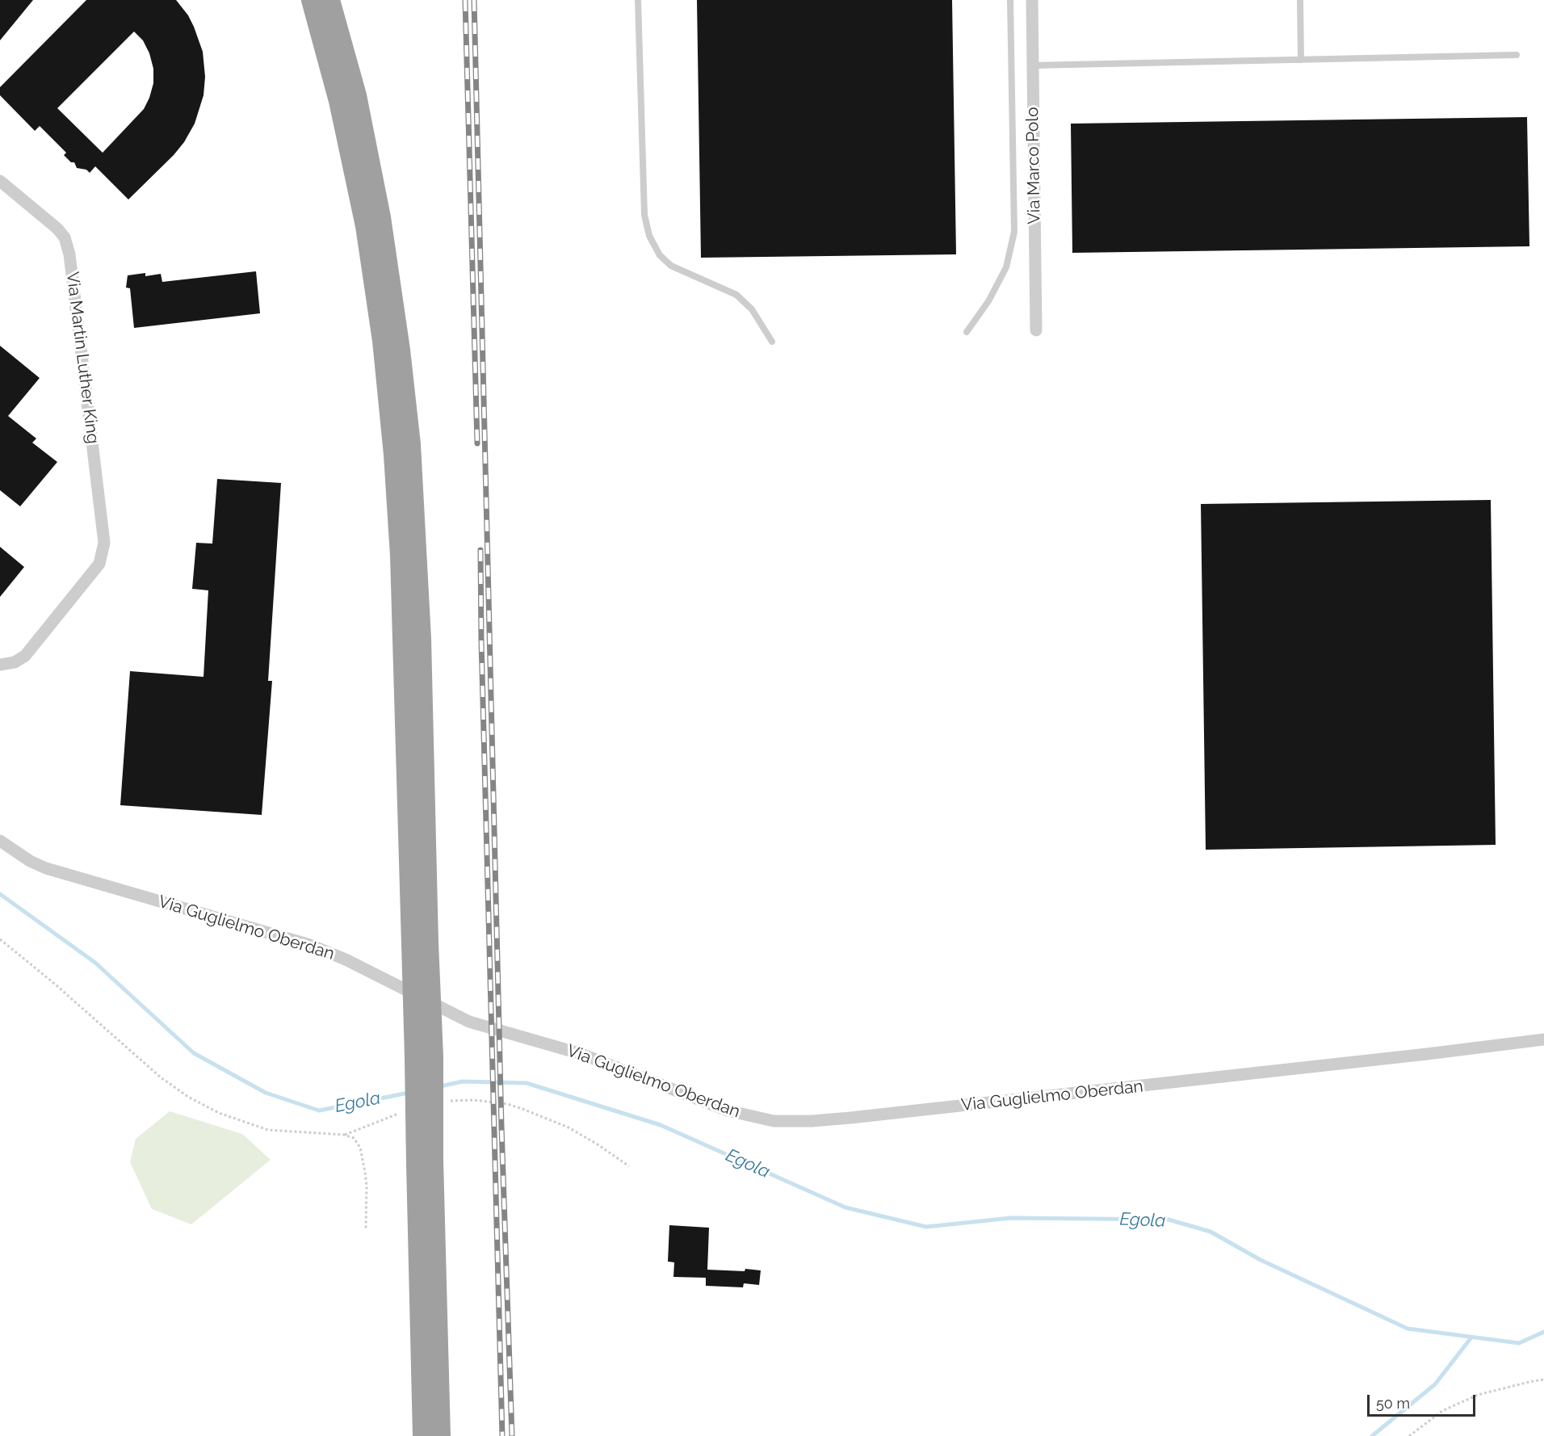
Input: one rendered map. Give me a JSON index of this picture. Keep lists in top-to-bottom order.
{
  "streets": {
    "street": ["Via Marco Polo", "Via Martin Luther King", "Via Guglielmo Oberdan"]
  },
  "water": ["Egola"],
  "scale_bar": "50 m"
}
